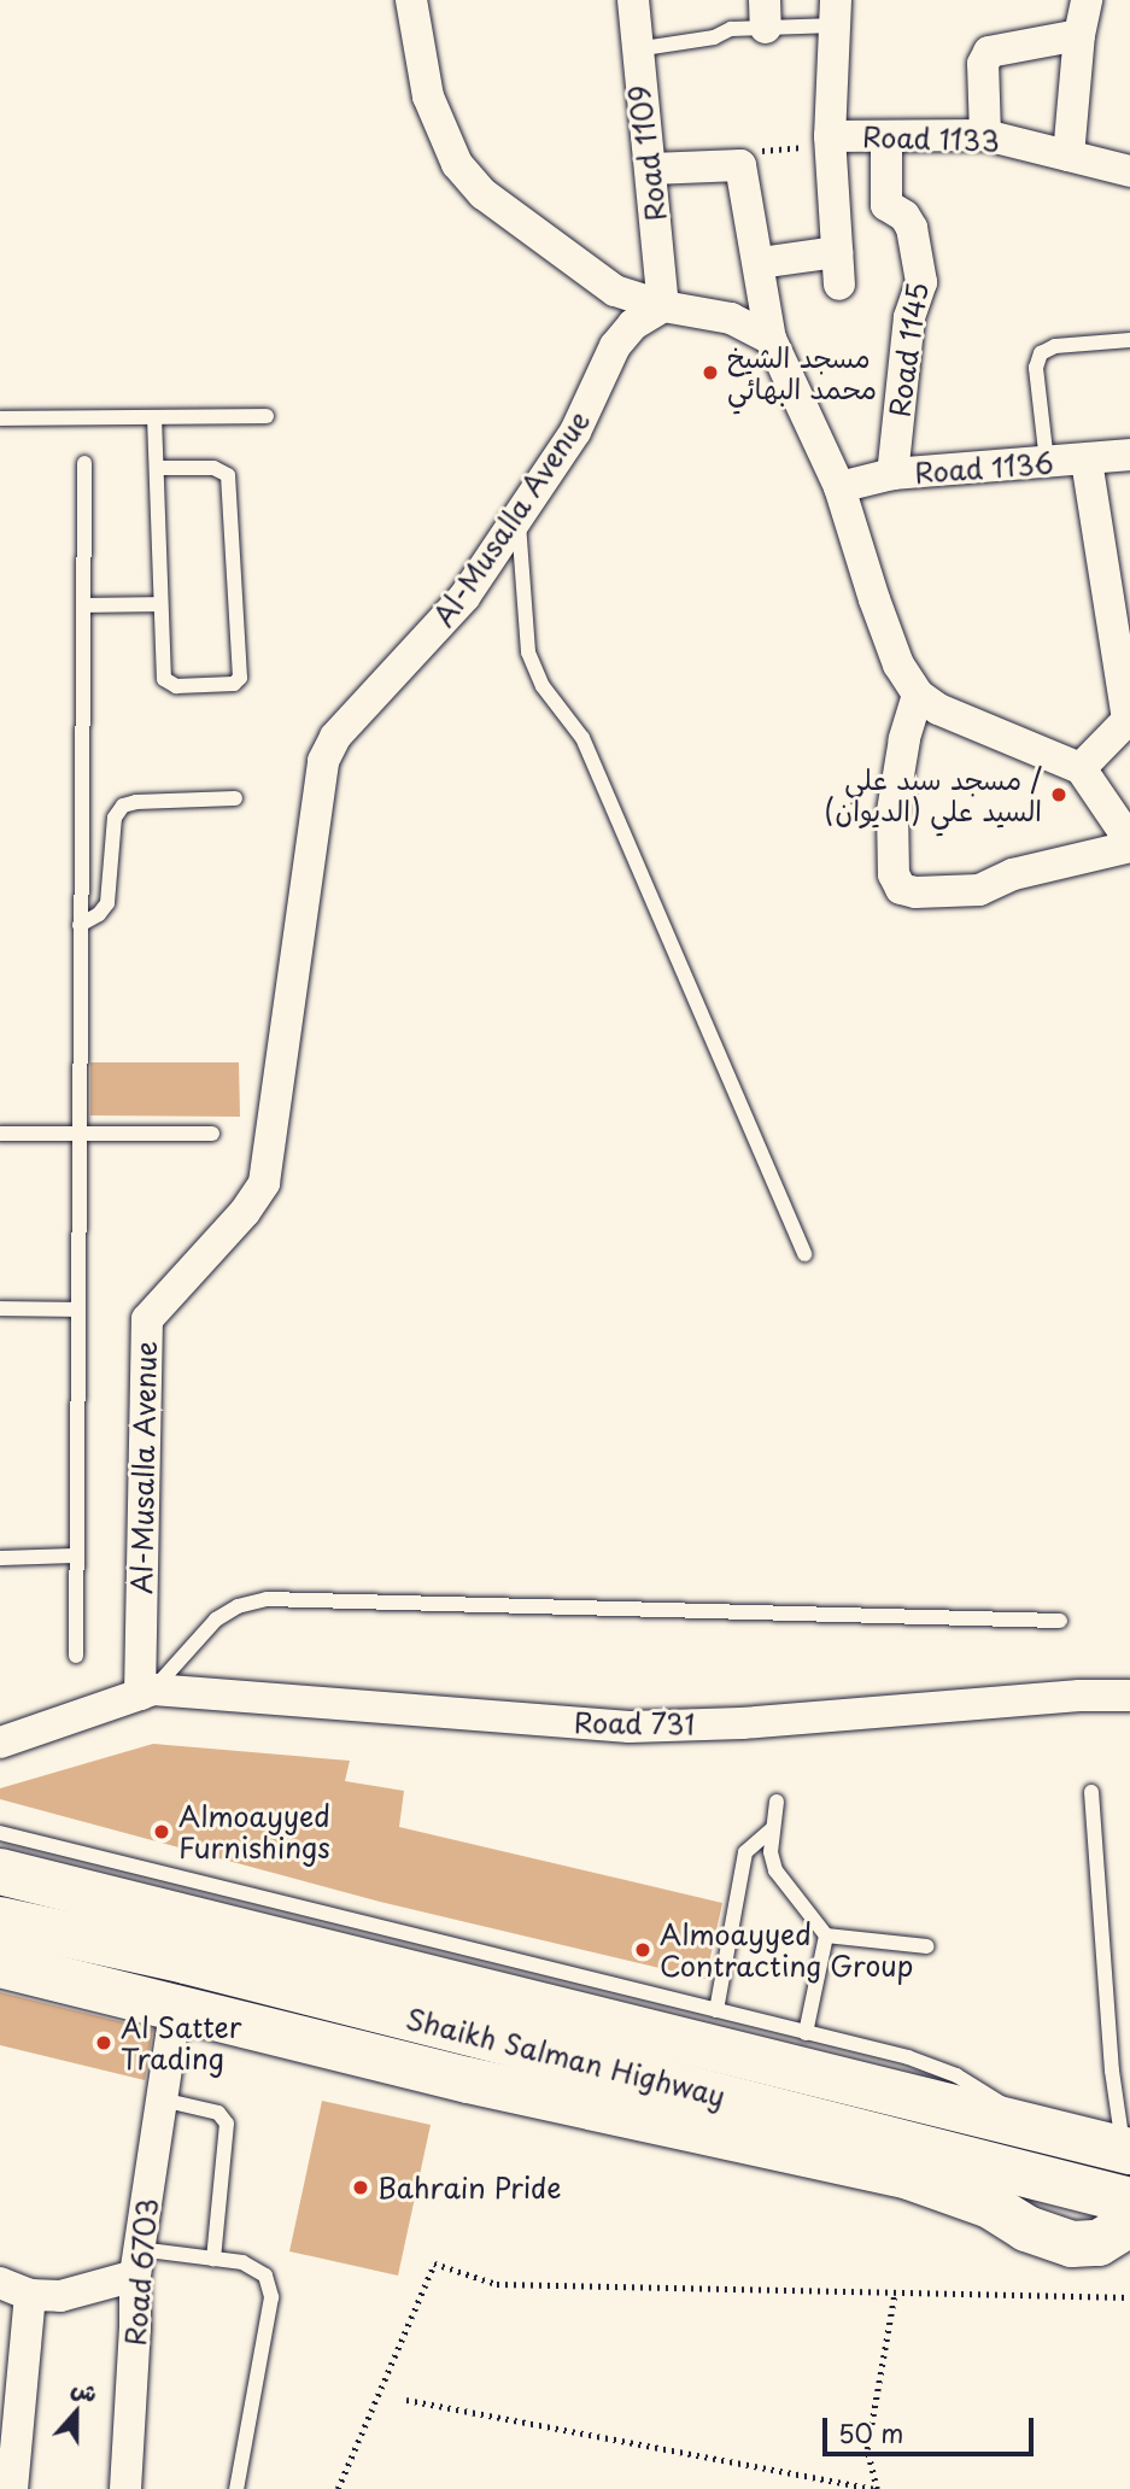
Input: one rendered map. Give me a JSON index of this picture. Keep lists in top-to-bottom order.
{
  "streets": {
    "main road": ["Shaikh Salman Highway"],
    "street": [
      "Road 1133",
      "Road 1109",
      "Road 1145",
      "Road 1136",
      "Al-Musalla Avenue",
      "Road 731",
      "Road 6703"
    ]
  },
  "crossings": [
    ["Road 1133", "Road 1145"],
    ["Road 1109", "Al-Musalla Avenue"],
    ["Road 1145", "Road 1136"],
    ["Al-Musalla Avenue", "Road 731"]
  ],
  "places": [
    "مسجد الشيخ محمد البهائي",
    "مسجد سيد علي / السيد علي (الديوان)",
    "Almoayyed Furnishings",
    "Almoayyed Contracting Group",
    "Al Satter Trading",
    "Bahrain Pride"
  ],
  "scale_bar": "50 m",
  "north": "top"
}
